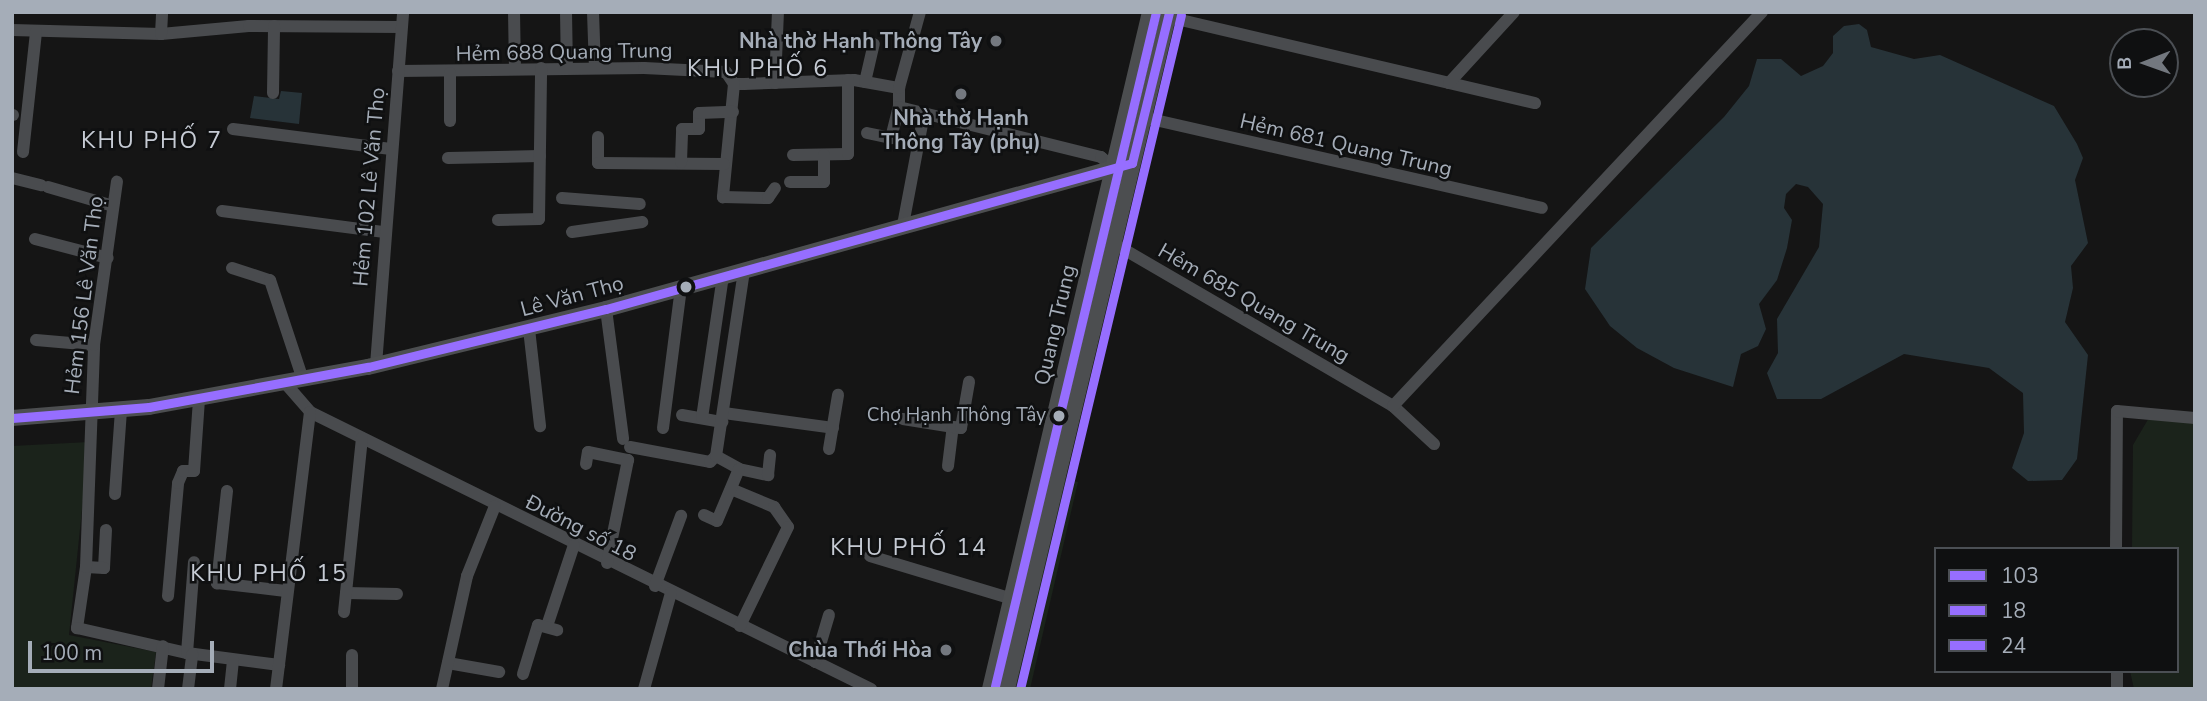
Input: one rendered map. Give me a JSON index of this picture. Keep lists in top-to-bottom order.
{
  "streets": {
    "main road": ["Lê Văn Thọ", "Quang Trung"],
    "street": [
      "Hẻm 688 Quang Trung",
      "Hẻm 681 Quang Trung",
      "Hẻm 102 Lê Văn Thọ",
      "Hẻm 156 Lê Văn Thọ",
      "Hẻm 685 Quang Trung",
      "Đường số 18"
    ]
  },
  "crossings": [
    ["Hẻm 688 Quang Trung", "Hẻm 102 Lê Văn Thọ"],
    ["Hẻm 681 Quang Trung", "Quang Trung"],
    ["Hẻm 102 Lê Văn Thọ", "Lê Văn Thọ"],
    ["Hẻm 156 Lê Văn Thọ", "Lê Văn Thọ"],
    ["Lê Văn Thọ", "Quang Trung"],
    ["Lê Văn Thọ", "Đường số 18"],
    ["Hẻm 685 Quang Trung", "Quang Trung"]
  ],
  "districts": [
    "KHU PHỐ 6",
    "KHU PHỐ 7",
    "KHU PHỐ 14",
    "KHU PHỐ 15"
  ],
  "places": [
    "Nhà thờ Hạnh Thông Tây",
    "Nhà thờ Hạnh Thông Tây (phụ)",
    "Chợ Hạnh Thông Tây",
    "Chùa Thới Hòa"
  ],
  "lines": ["transit line 103", "transit line 24", "transit line 18"],
  "legend": ["103", "18", "24"],
  "scale_bar": "100 m",
  "north": "left"
}
